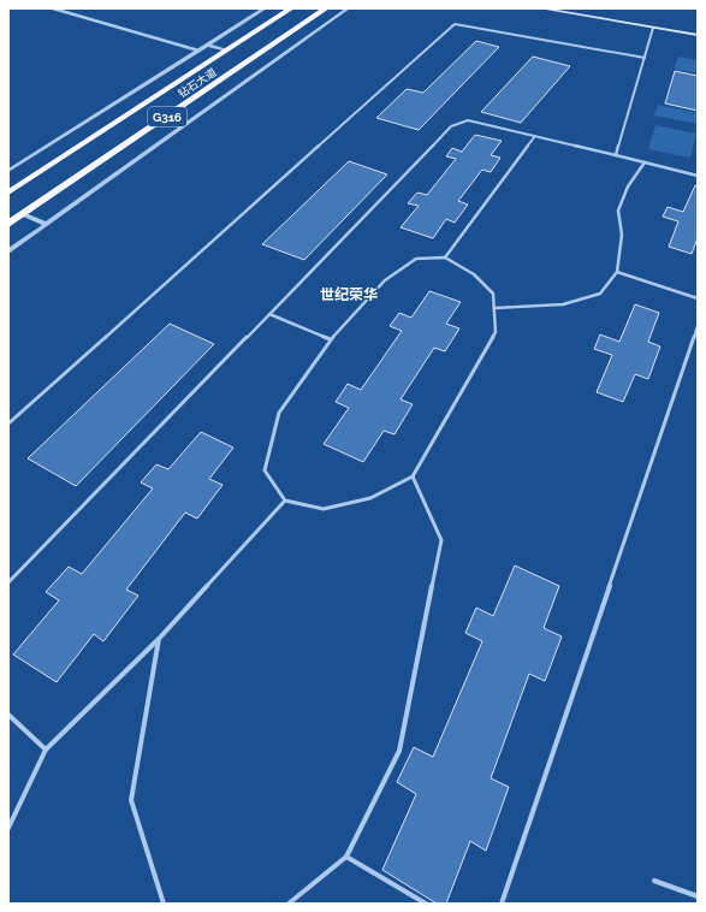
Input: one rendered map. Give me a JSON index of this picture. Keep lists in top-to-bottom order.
{
  "streets": {
    "highway": ["钻石大道", "G316"]
  },
  "districts": ["世纪荣华"]
}
